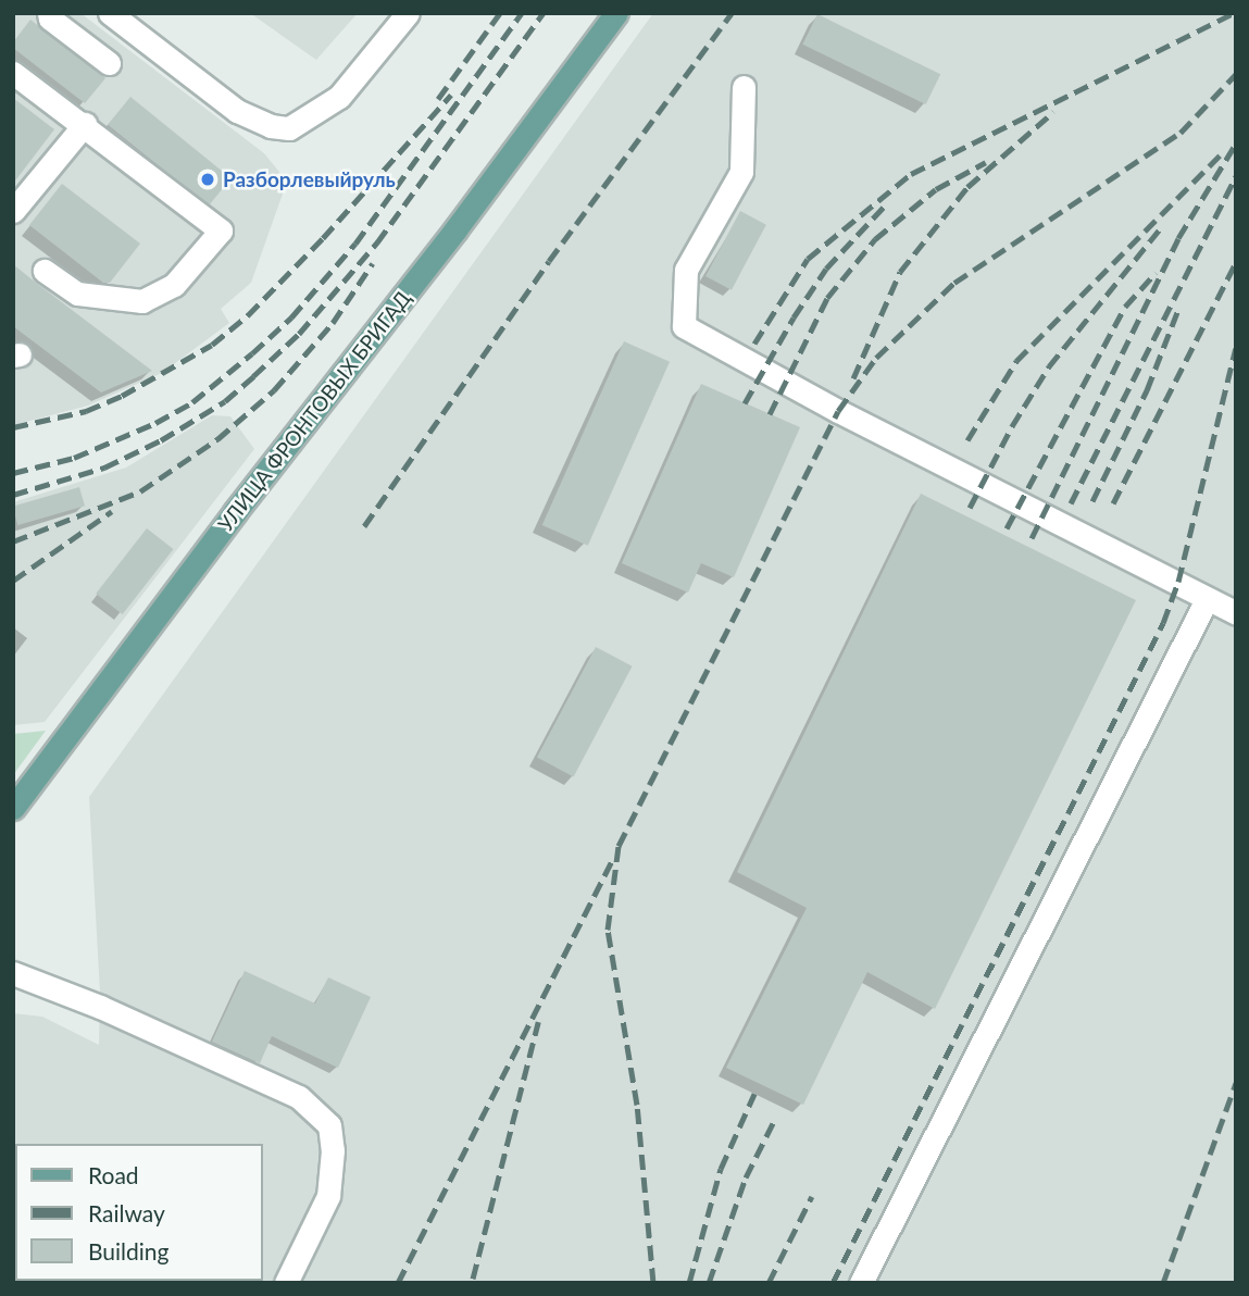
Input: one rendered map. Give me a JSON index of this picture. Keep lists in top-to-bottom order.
{
  "streets": {
    "main road": ["УЛИЦА ФРОНТОВЫХ БРИГАД"]
  },
  "places": ["Разборлевыйруль"],
  "legend": ["Road", "Railway", "Building"]
}
